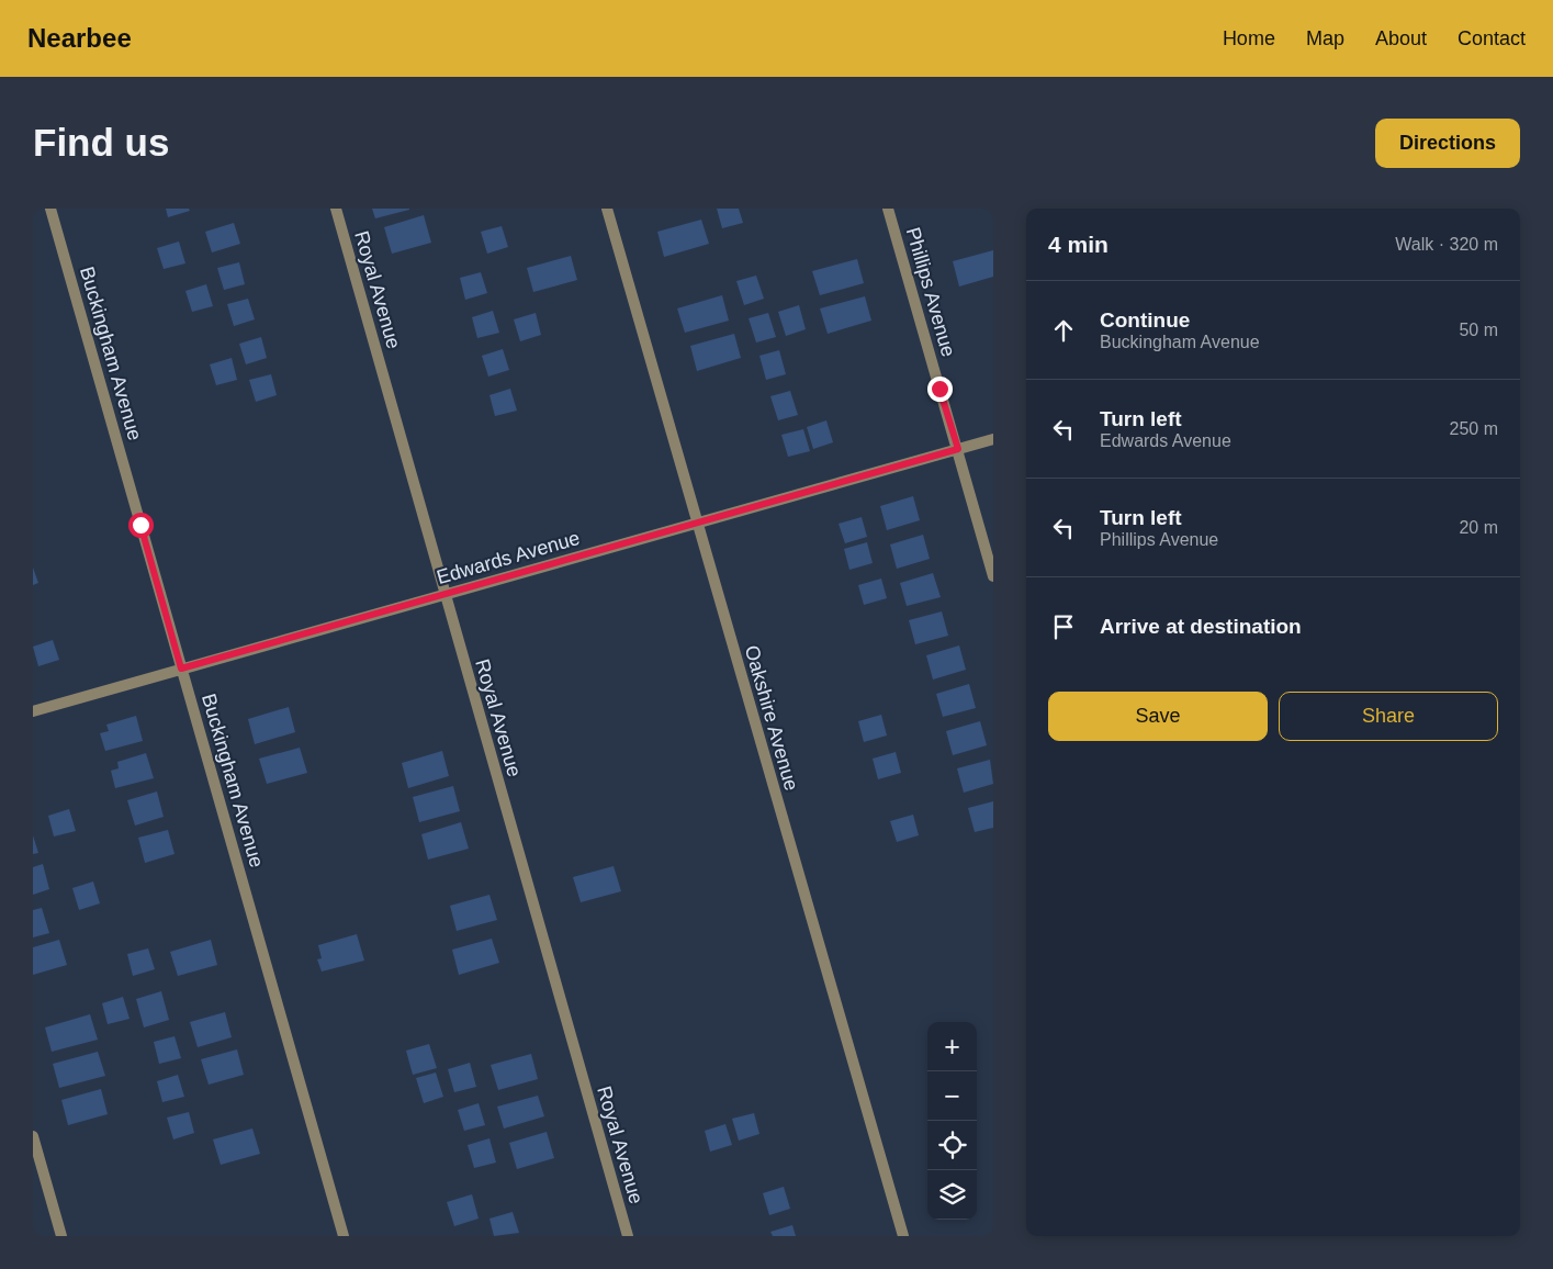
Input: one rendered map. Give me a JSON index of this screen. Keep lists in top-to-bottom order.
{
  "streets": {
    "street": [
      "Royal Avenue",
      "Phillips Avenue",
      "Buckingham Avenue",
      "Edwards Avenue",
      "Oakshire Avenue"
    ]
  },
  "crossings": [
    ["Royal Avenue", "Edwards Avenue"],
    ["Phillips Avenue", "Edwards Avenue"],
    ["Buckingham Avenue", "Edwards Avenue"],
    ["Edwards Avenue", "Oakshire Avenue"]
  ],
  "page": {
    "header": "Nearbee",
    "nav": [
      "Home",
      "Map",
      "About",
      "Contact"
    ],
    "buttons": [
      "Directions",
      ["Save", "Share"]
    ],
    "title": "Find us",
    "heading": ["4 min", "Walk · 320 m"],
    "list": [
      ["Continue", "Buckingham Avenue", "50 m"],
      ["Turn left", "Edwards Avenue", "250 m"],
      ["Turn left", "Phillips Avenue", "20 m"],
      "Arrive at destination"
    ],
    "map_buttons": ["+", "−"]
  }
}
